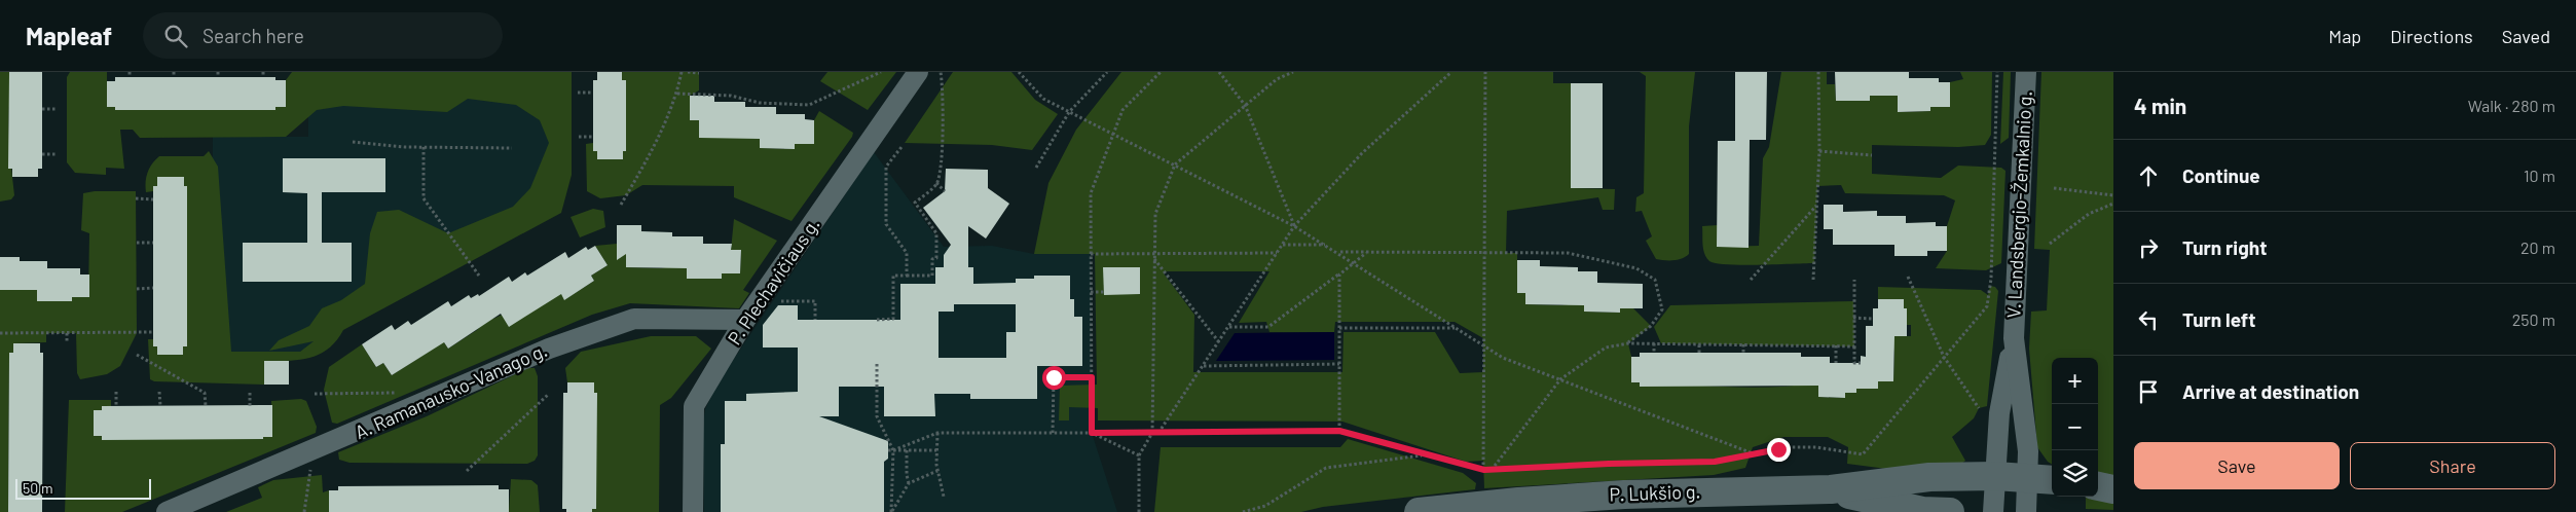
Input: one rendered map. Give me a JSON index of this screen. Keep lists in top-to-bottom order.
{
  "streets": {
    "main road": ["P. Lukšio g."],
    "street": ["V. Landsbergio-Žemkalnio g.", "P. Plechavičiaus g.", "A. Ramanausko-Vanago g."]
  },
  "crossings": [
    ["V. Landsbergio-Žemkalnio g.", "P. Lukšio g."],
    ["P. Plechavičiaus g.", "A. Ramanausko-Vanago g."]
  ],
  "scale_bar": "50 m",
  "page": {
    "header": "Mapleaf",
    "search": "Search here",
    "nav": ["Map", "Directions", "Saved"],
    "heading": ["4 min", "Walk · 280 m"],
    "list": [
      ["Continue", "10 m"],
      ["Turn right", "20 m"],
      ["Turn left", "250 m"],
      "Arrive at destination"
    ],
    "map_buttons": ["+", "−"],
    "buttons": ["Save", "Share"],
    "scale": "50 m"
  }
}
